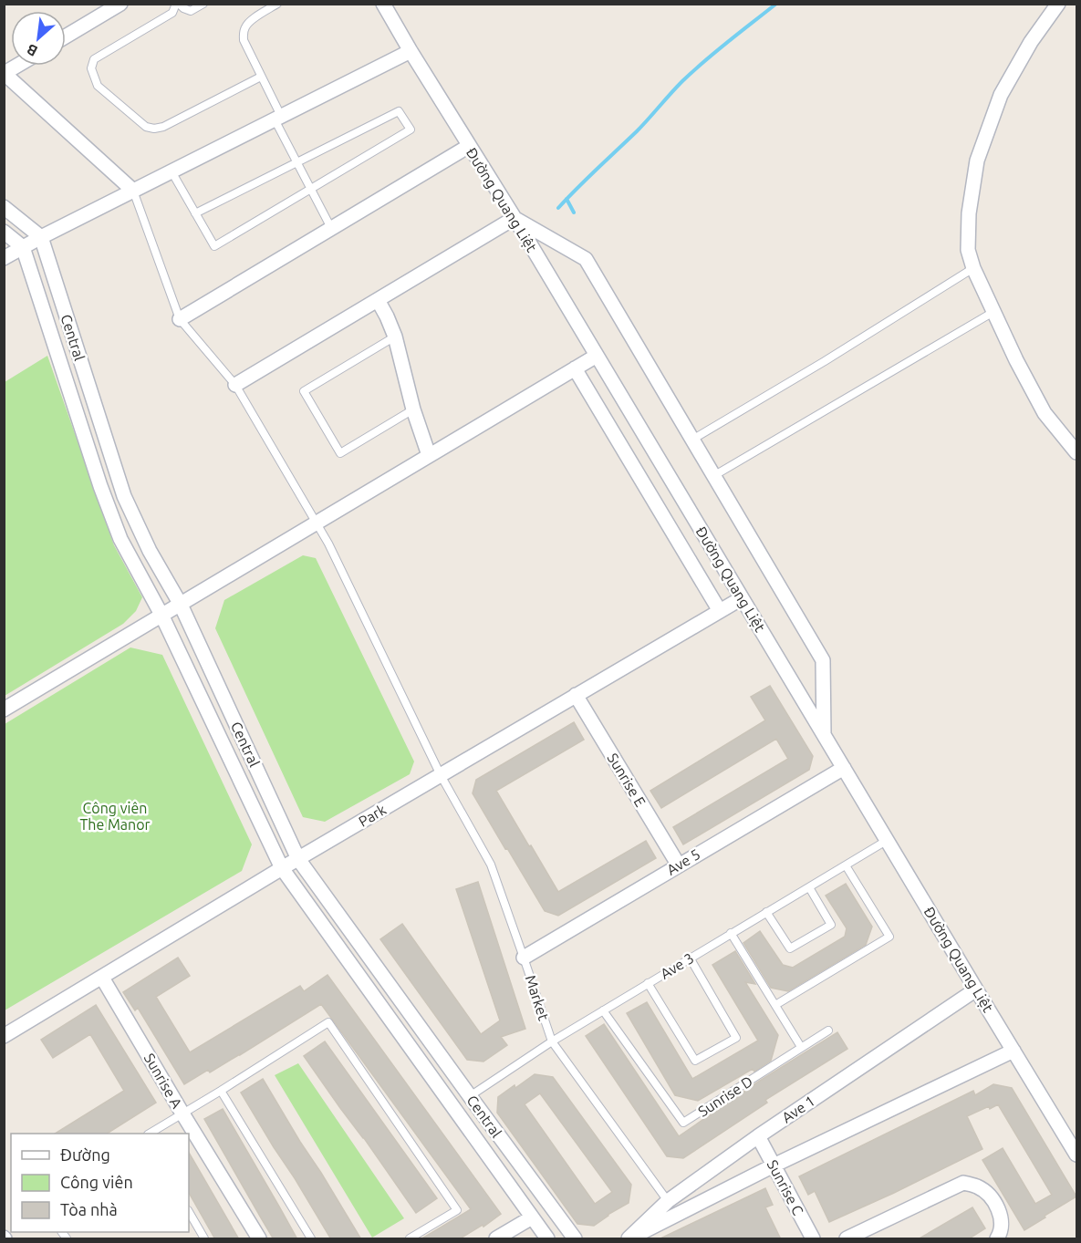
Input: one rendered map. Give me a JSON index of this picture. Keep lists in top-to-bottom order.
{
  "streets": {
    "street": [
      "Đường Quang Liệt",
      "Central",
      "Sunrise E",
      "Park",
      "Ave 5",
      "Sunrise A",
      "Ave 1",
      "Sunrise C"
    ],
    "lane": ["Ave 3", "Market", "Sunrise D"]
  },
  "crossings": [
    ["Đường Quang Liệt", "Park"],
    ["Đường Quang Liệt", "Ave 5"],
    ["Đường Quang Liệt", "Ave 3"],
    ["Đường Quang Liệt", "Ave 1"],
    ["Central", "Park"],
    ["Central", "Ave 3"],
    ["Sunrise E", "Park"],
    ["Sunrise E", "Ave 5"],
    ["Park", "Market"],
    ["Park", "Sunrise A"],
    ["Ave 5", "Market"],
    ["Ave 3", "Market"],
    ["Ave 3", "Sunrise D"],
    ["Market", "Ave 1"],
    ["Ave 1", "Sunrise C"]
  ],
  "parks": ["Công viên The Manor"],
  "legend": ["Đường", "Công viên", "Tòa nhà"],
  "north": "bottom left"
}
